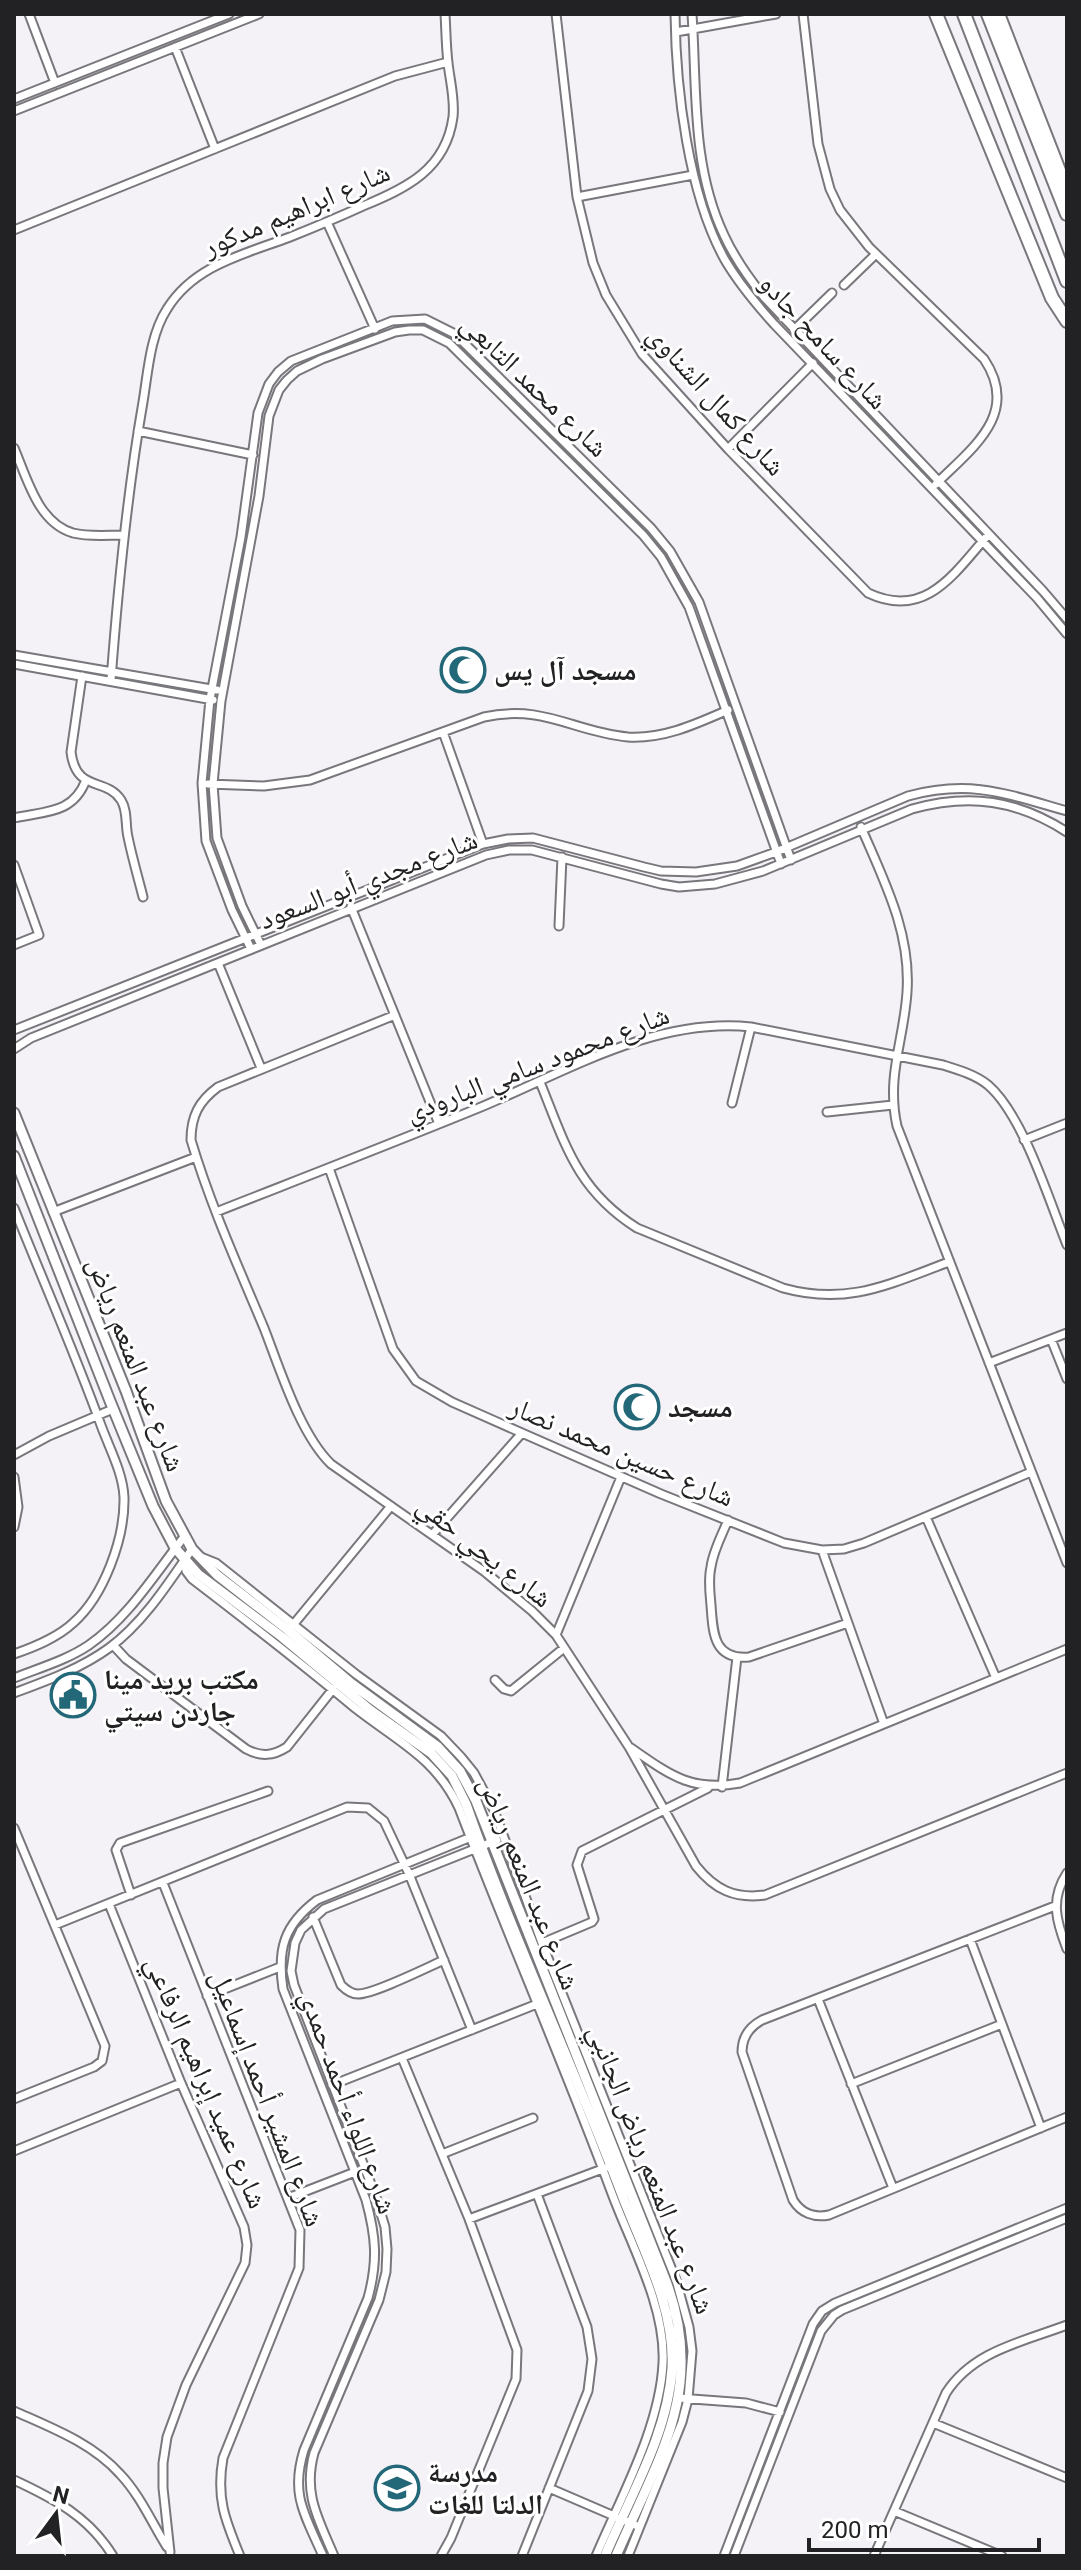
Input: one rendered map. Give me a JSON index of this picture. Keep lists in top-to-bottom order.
{
  "streets": {
    "street": [
      "شارع ابراهيم مدكور",
      "شارع سامح جادو",
      "شارع محمد التابعي",
      "شارع كمال الشناوي",
      "شارع مجدي أبو السعود",
      "شارع محمود سامي البارودي",
      "شارع عبد المنعم رياض",
      "شارع حسين محمد نصار",
      "شارع يحي حقي",
      "شارع عميد إبراهيم الرفاعي",
      "شارع المشير أحمد إسماعيل",
      "شارع اللواء أحمد حمدي",
      "شارع عبد المنعم رياض الجانبي"
    ]
  },
  "crossings": [
    ["شارع سامح جادو", "شارع كمال الشناوي"],
    ["شارع محمد التابعي", "شارع مجدي أبو السعود"],
    ["شارع محمود سامي البارودي", "شارع حسين محمد نصار"],
    ["شارع محمود سامي البارودي", "شارع يحي حقي"],
    ["شارع عبد المنعم رياض", "شارع اللواء أحمد حمدي"],
    ["شارع عبد المنعم رياض", "شارع عبد المنعم رياض الجانبي"],
    ["شارع اللواء أحمد حمدي", "شارع عبد المنعم رياض الجانبي"]
  ],
  "places": {
    "mosque": ["مسجد آل يس", "مسجد"],
    "public building": ["مكتب بريد مينا جاردن سيتي"],
    "school or university": ["مدرسة الدلتا للغات"]
  },
  "scale_bar": "200 m",
  "north": "top"
}
